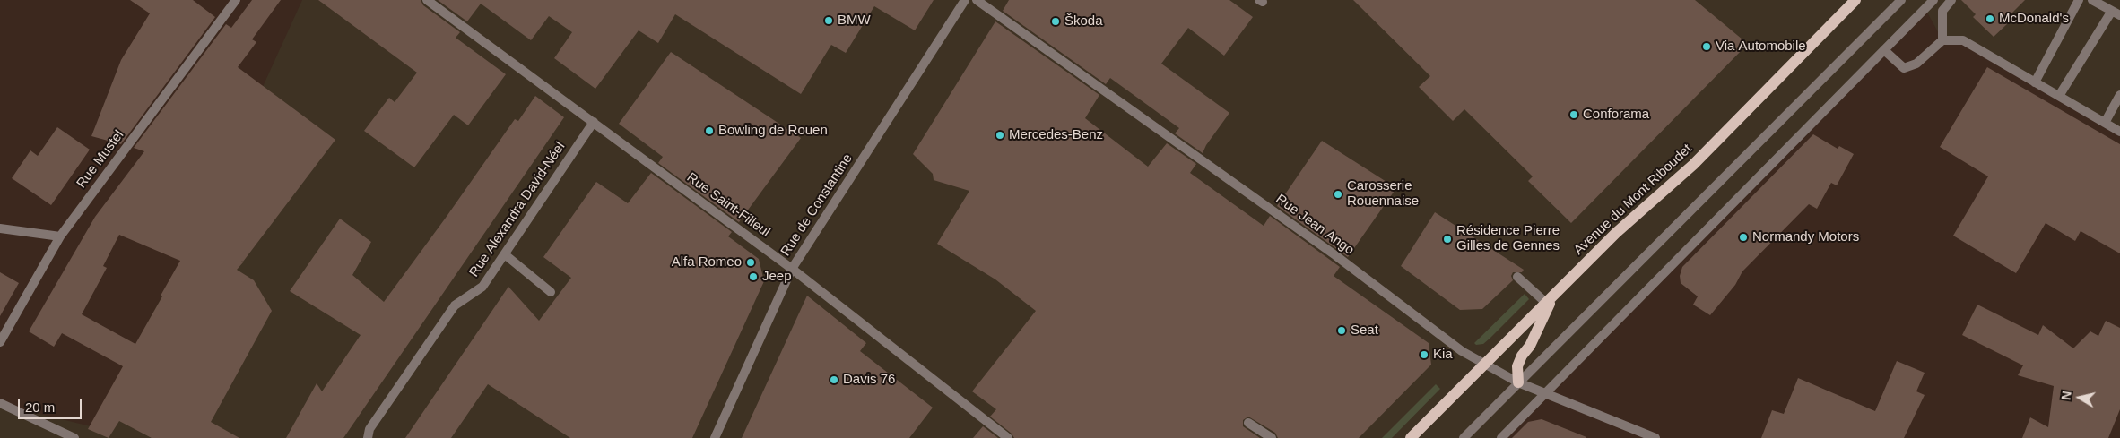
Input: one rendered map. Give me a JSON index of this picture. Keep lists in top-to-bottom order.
{
  "streets": {
    "main road": ["Avenue du Mont Riboudet"],
    "street": [
      "Rue Mustel",
      "Rue Saint-Filleul",
      "Rue de Constantine",
      "Rue Alexandra David-Néel",
      "Rue Jean Ango"
    ]
  },
  "crossings": [
    ["Avenue du Mont Riboudet", "Rue Jean Ango"],
    ["Rue Saint-Filleul", "Rue de Constantine"],
    ["Rue Saint-Filleul", "Rue Alexandra David-Néel"]
  ],
  "places": [
    "McDonald's",
    "BMW",
    "Škoda",
    "Via Automobile",
    "Conforama",
    "Bowling de Rouen",
    "Mercedes-Benz",
    "Carosserie Rouennaise",
    "Normandy Motors",
    "Résidence Pierre Gilles de Gennes",
    "Alfa Romeo",
    "Jeep",
    "Seat",
    "Kia",
    "Davis 76"
  ],
  "scale_bar": "20 m",
  "north": "left"
}
